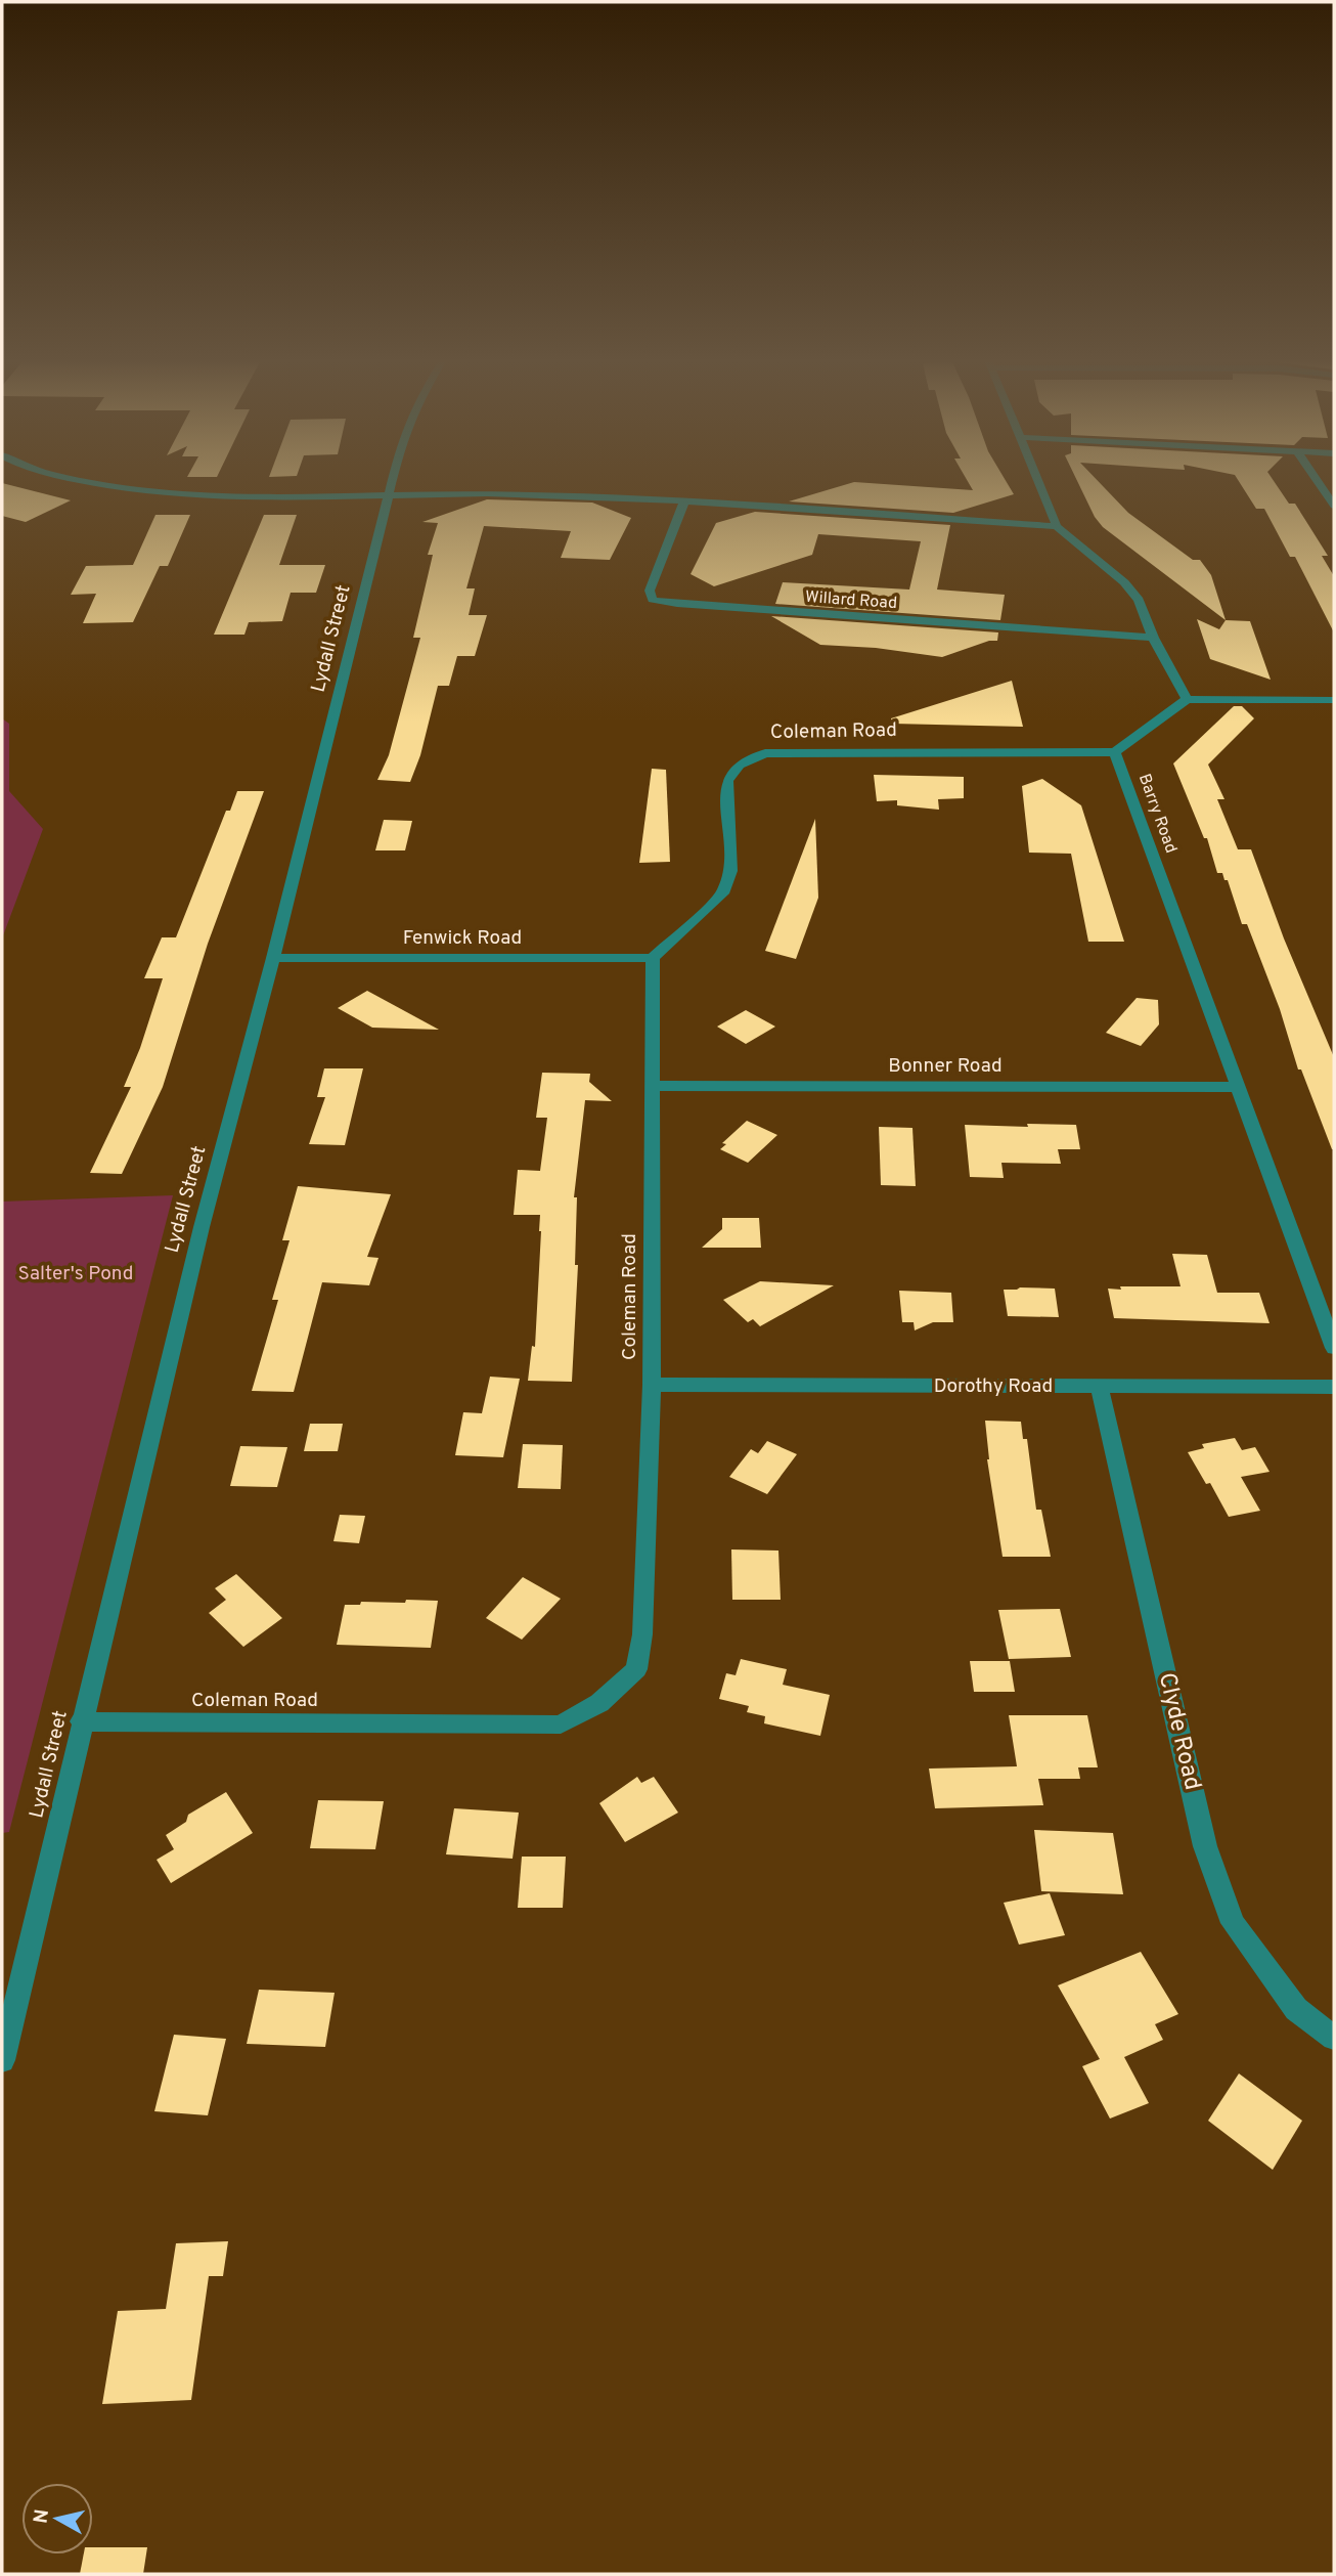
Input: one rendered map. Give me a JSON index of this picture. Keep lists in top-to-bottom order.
{
  "streets": {
    "street": [
      "Willard Road",
      "Lydall Street",
      "Coleman Road",
      "Barry Road",
      "Fenwick Road",
      "Bonner Road",
      "Dorothy Road",
      "Clyde Road"
    ]
  },
  "crossings": [
    ["Lydall Street", "Coleman Road"],
    ["Lydall Street", "Fenwick Road"],
    ["Coleman Road", "Barry Road"],
    ["Coleman Road", "Fenwick Road"],
    ["Coleman Road", "Bonner Road"],
    ["Coleman Road", "Dorothy Road"],
    ["Barry Road", "Bonner Road"],
    ["Dorothy Road", "Clyde Road"]
  ],
  "parks": ["Salter's Pond"],
  "north": "left"
}
